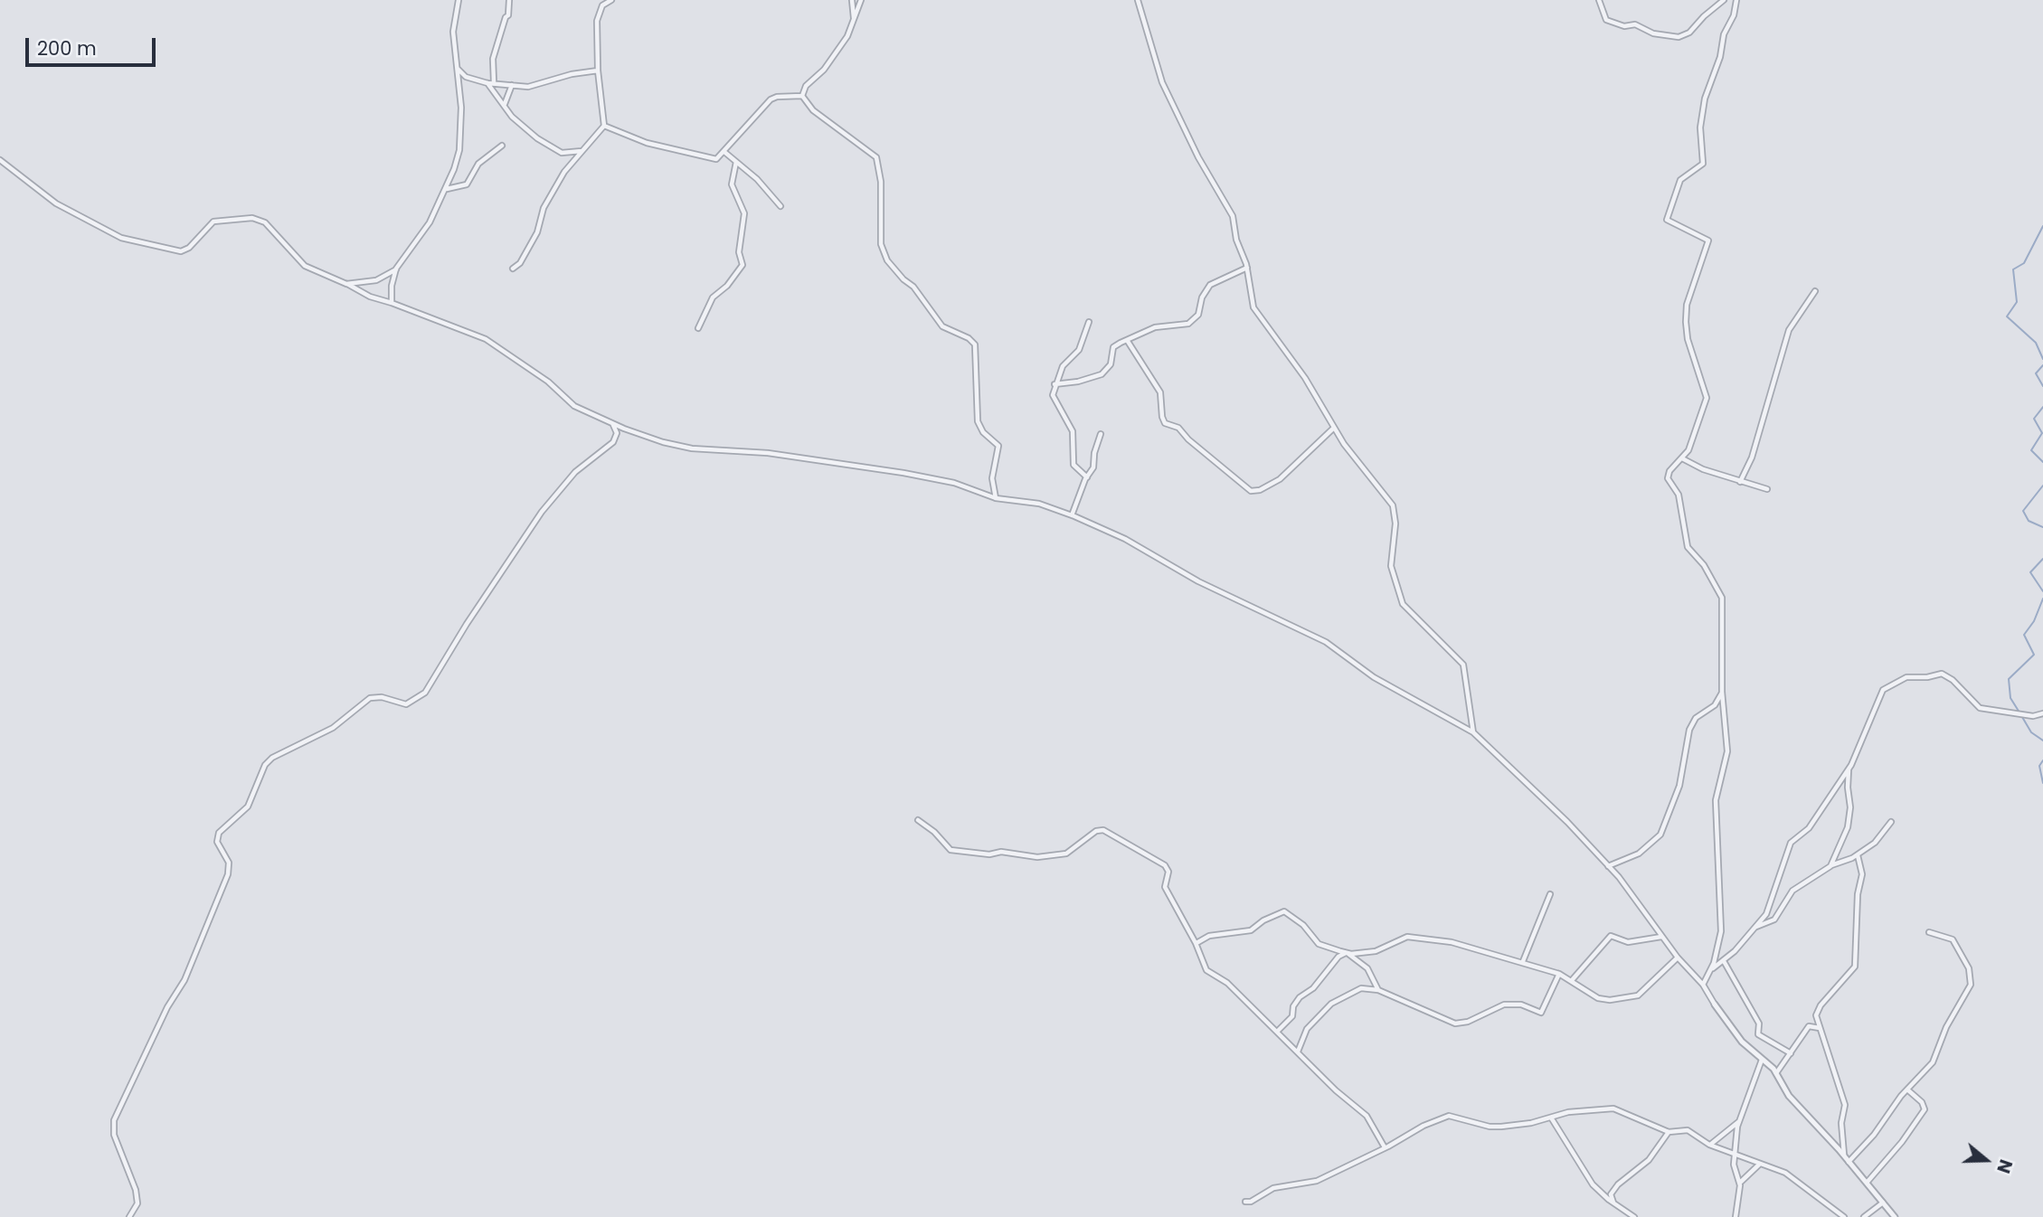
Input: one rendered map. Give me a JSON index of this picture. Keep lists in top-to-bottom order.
{
  "scale_bar": "200 m",
  "north": "right"
}
